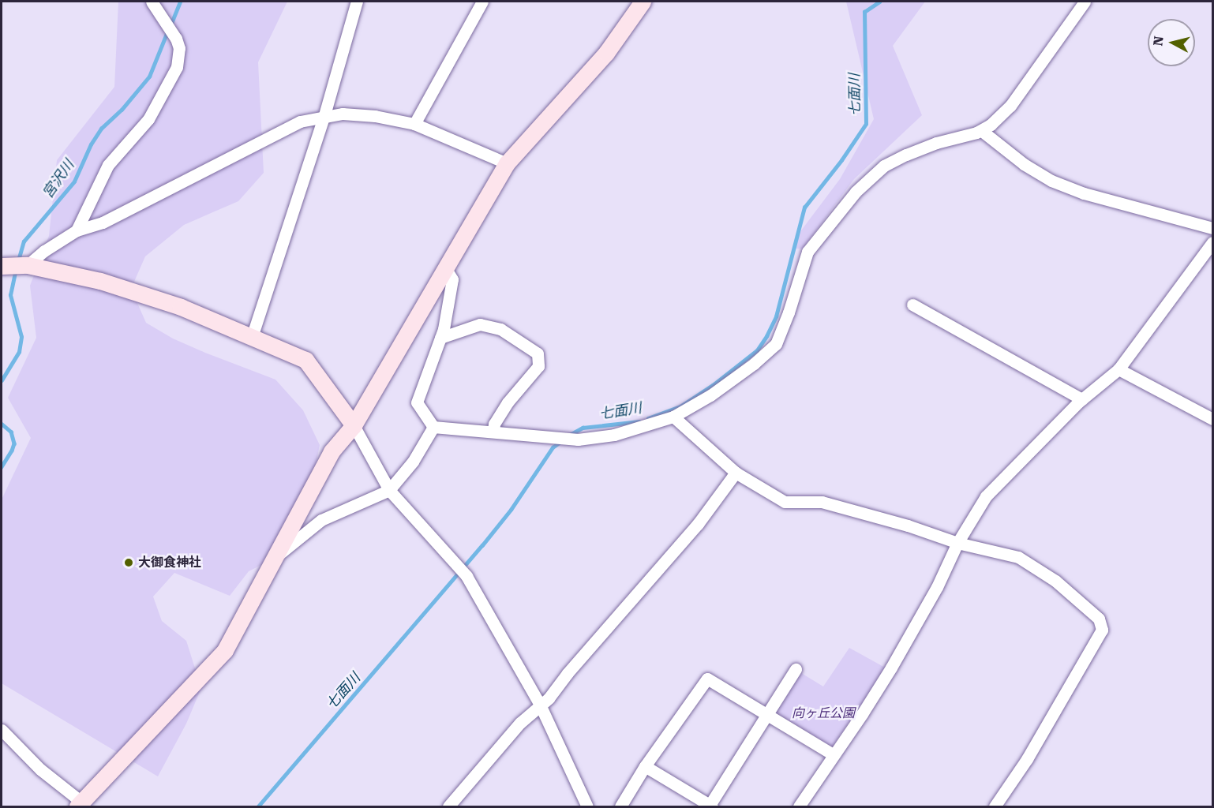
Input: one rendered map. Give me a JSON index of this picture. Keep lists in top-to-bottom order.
{
  "water": ["七面川", "宮沢川"],
  "parks": ["向ヶ丘公園"],
  "places": ["大御食神社"],
  "north": "left"
}
